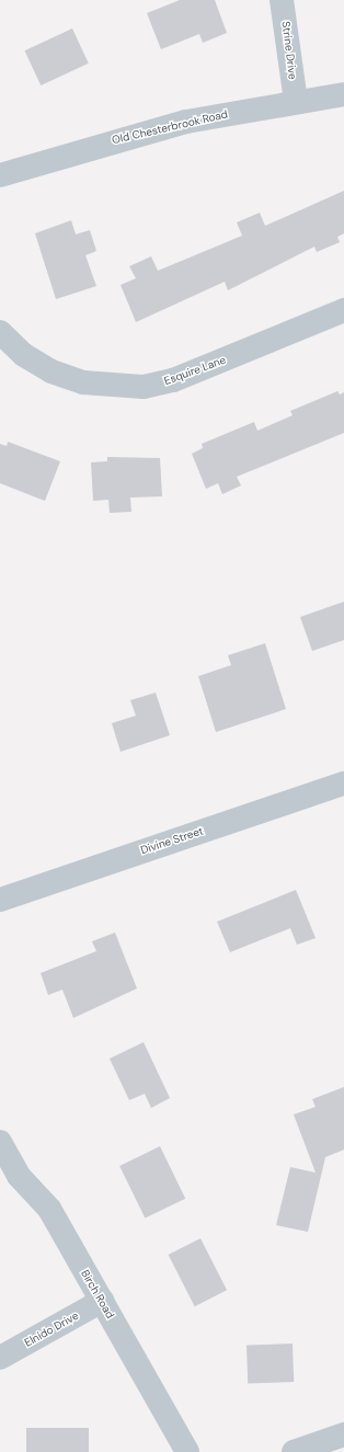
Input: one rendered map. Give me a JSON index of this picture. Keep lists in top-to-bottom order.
{
  "streets": {
    "street": [
      "Strine Drive",
      "Old Chesterbrook Road",
      "Esquire Lane",
      "Divine Street",
      "Birch Road",
      "Elnido Drive"
    ]
  },
  "crossings": [
    ["Strine Drive", "Old Chesterbrook Road"],
    ["Birch Road", "Elnido Drive"]
  ]
}
